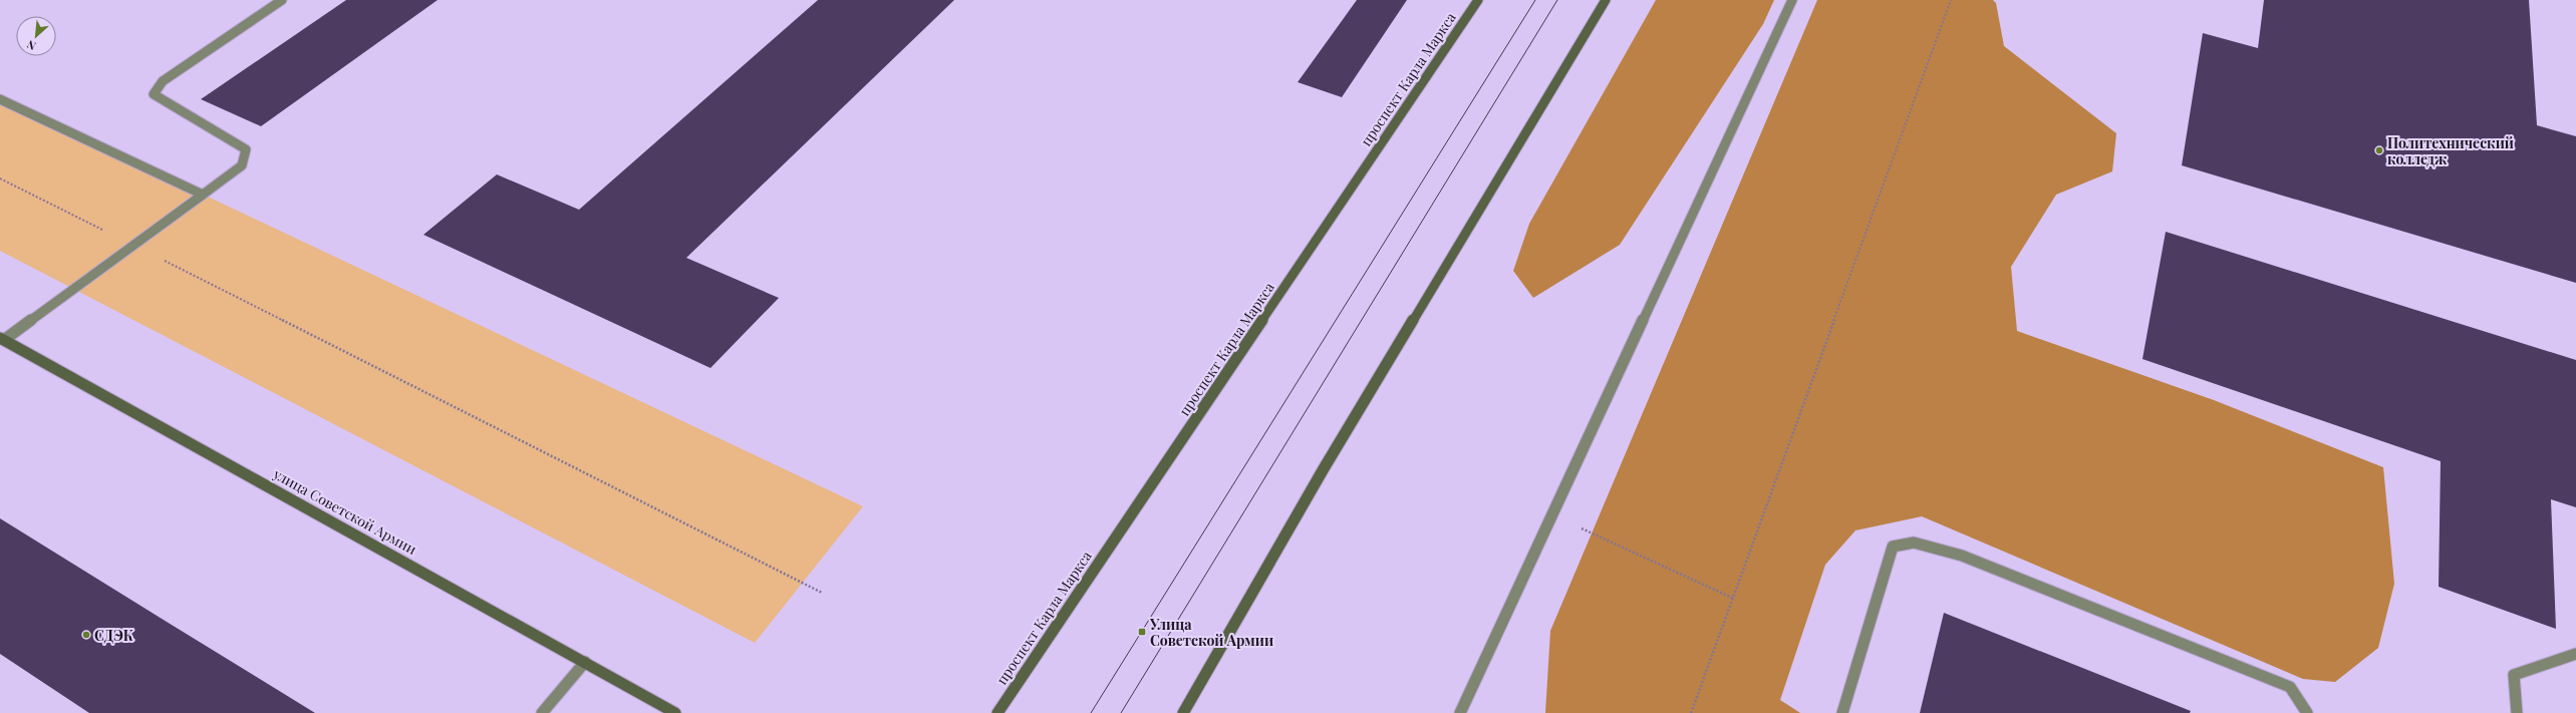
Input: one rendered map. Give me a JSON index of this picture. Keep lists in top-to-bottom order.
{
  "streets": {
    "main road": ["проспект Карла Маркса", "улица Советской Армии"]
  },
  "places": {
    "other": ["Политехнический колледж", "СДЭК"],
    "transit": ["Улица Советской Армии"]
  },
  "north": "bottom left"
}
